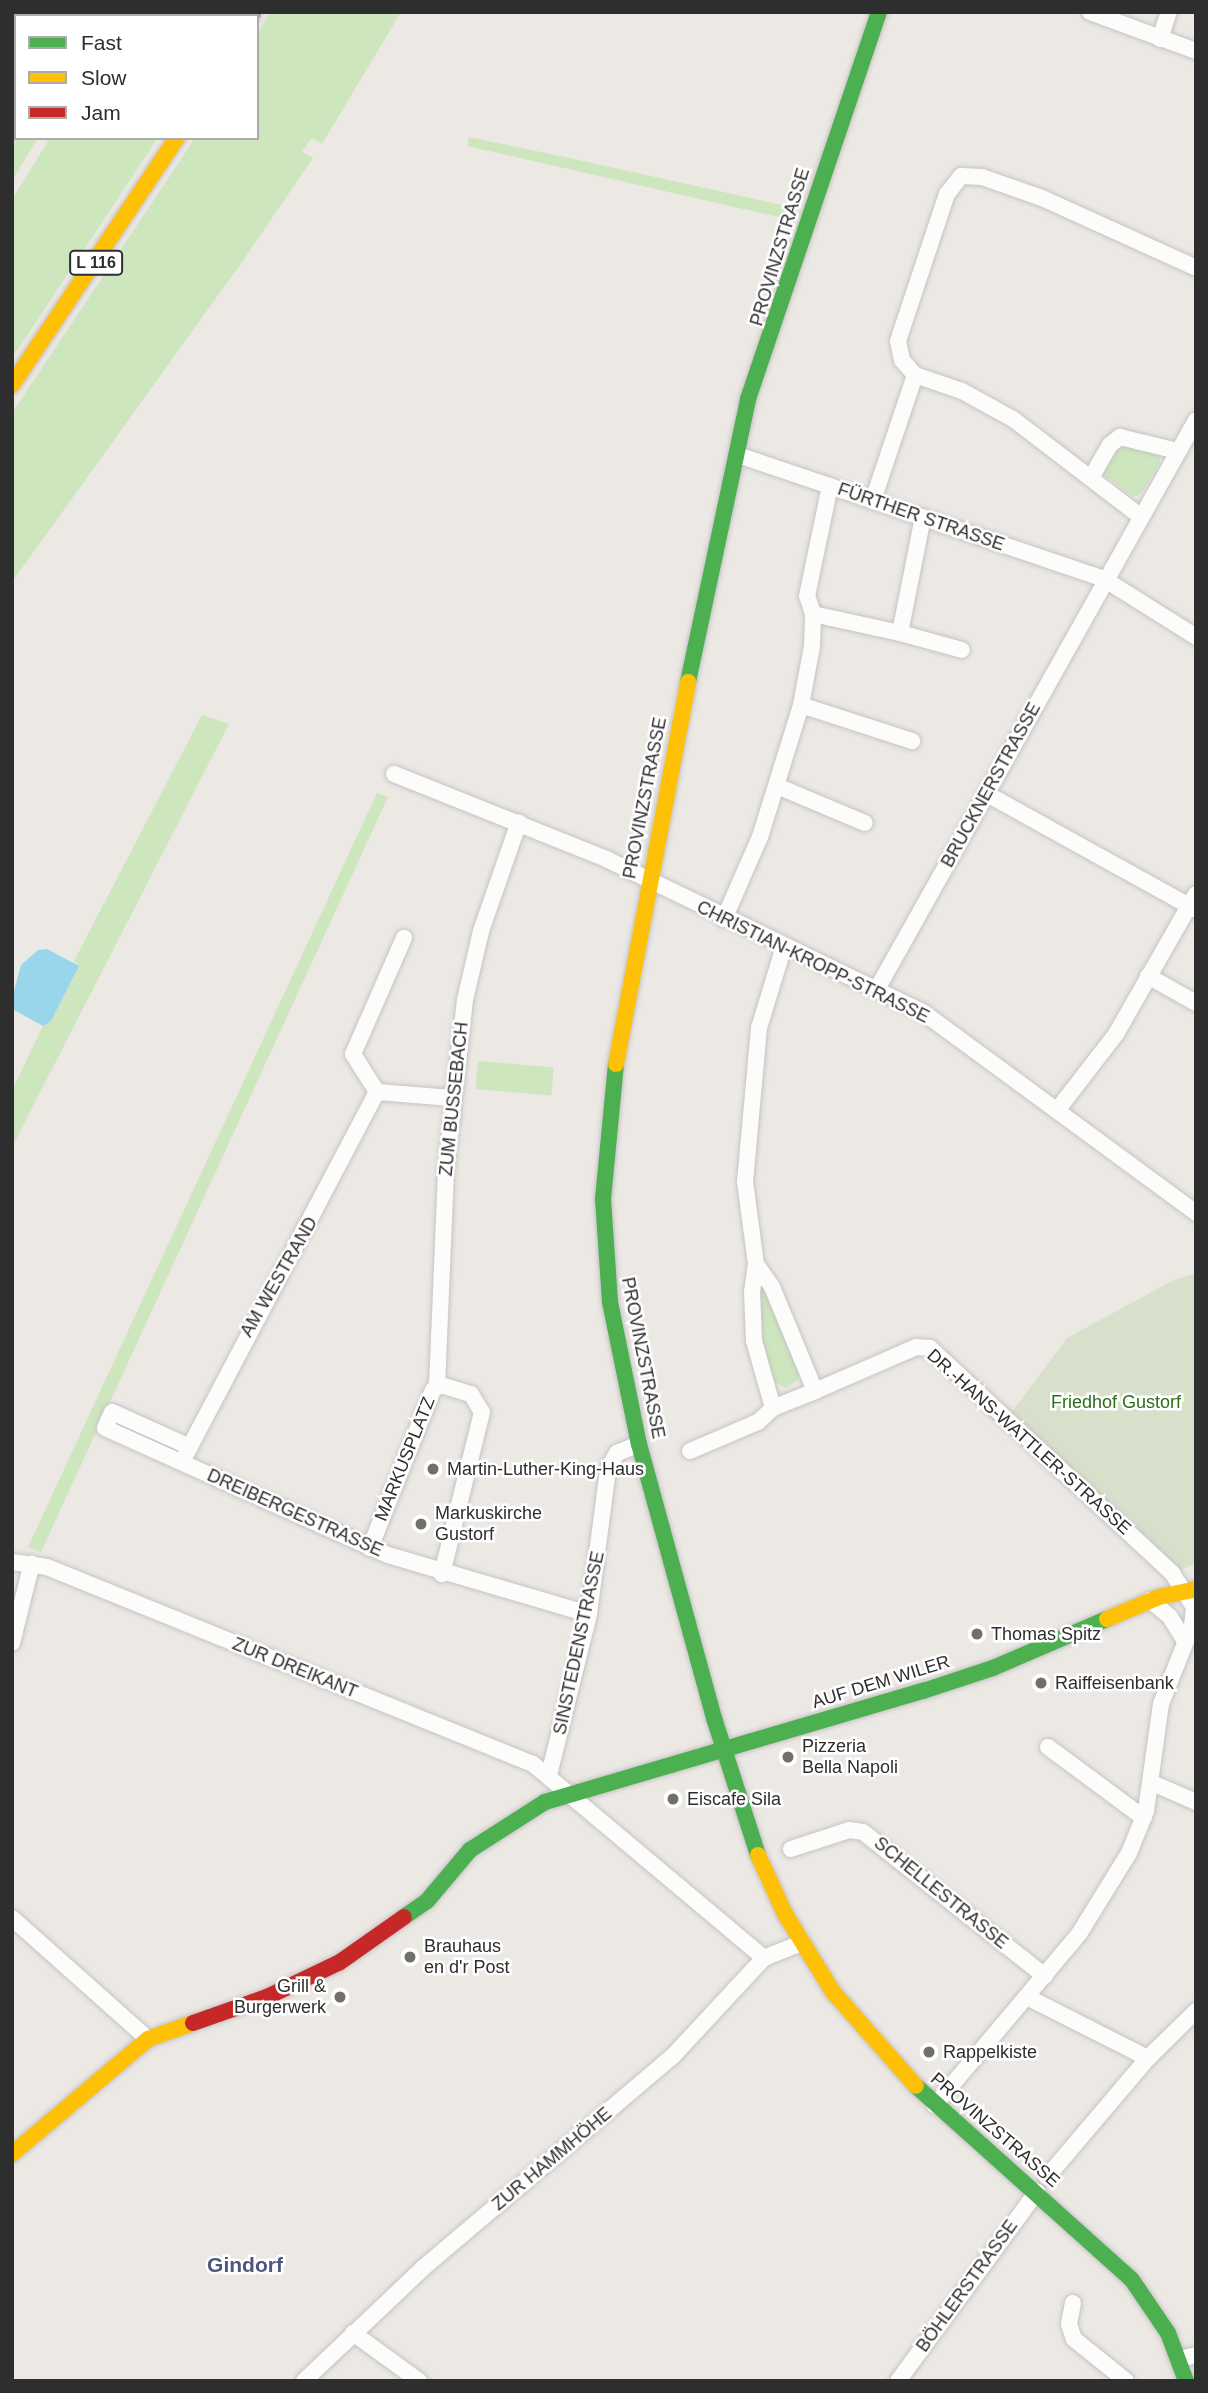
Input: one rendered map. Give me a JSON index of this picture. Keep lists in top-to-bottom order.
{
  "streets": {
    "street": [
      "PROVINZSTRASSE",
      "L 116",
      "FÜRTHER STRASSE",
      "BRUCKNERSTRASSE",
      "CHRISTIAN-KROPP-STRASSE",
      "ZUM BUSSEBACH",
      "AM WESTRAND",
      "DR.-HANS-WATTLER-STRASSE",
      "MARKUSPLATZ",
      "DREIBERGESTRASSE",
      "SINSTEDENSTRASSE",
      "ZUR DREIKANT",
      "AUF DEM WILER",
      "SCHELLESTRASSE",
      "ZUR HAMMHÖHE",
      "BÖHLERSTRASSE"
    ]
  },
  "crossings": [
    ["PROVINZSTRASSE", "FÜRTHER STRASSE"],
    ["PROVINZSTRASSE", "CHRISTIAN-KROPP-STRASSE"],
    ["PROVINZSTRASSE", "SINSTEDENSTRASSE"],
    ["PROVINZSTRASSE", "AUF DEM WILER"],
    ["PROVINZSTRASSE", "ZUR HAMMHÖHE"],
    ["PROVINZSTRASSE", "BÖHLERSTRASSE"],
    ["FÜRTHER STRASSE", "BRUCKNERSTRASSE"],
    ["BRUCKNERSTRASSE", "CHRISTIAN-KROPP-STRASSE"],
    ["CHRISTIAN-KROPP-STRASSE", "ZUM BUSSEBACH"],
    ["ZUM BUSSEBACH", "MARKUSPLATZ"],
    ["AM WESTRAND", "DREIBERGESTRASSE"],
    ["DR.-HANS-WATTLER-STRASSE", "AUF DEM WILER"],
    ["MARKUSPLATZ", "DREIBERGESTRASSE"],
    ["DREIBERGESTRASSE", "SINSTEDENSTRASSE"],
    ["SINSTEDENSTRASSE", "ZUR DREIKANT"],
    ["ZUR DREIKANT", "AUF DEM WILER"]
  ],
  "districts": ["Gindorf"],
  "parks": ["Friedhof Gustorf"],
  "places": [
    "Martin-Luther-King-Haus",
    "Markuskirche Gustorf",
    "Thomas Spitz",
    "Raiffeisenbank",
    "Pizzeria Bella Napoli",
    "Eiscafe Sila",
    "Brauhaus en d'r Post",
    "Grill & Burgerwerk",
    "Rappelkiste"
  ],
  "legend": ["Fast", "Slow", "Jam"]
}
